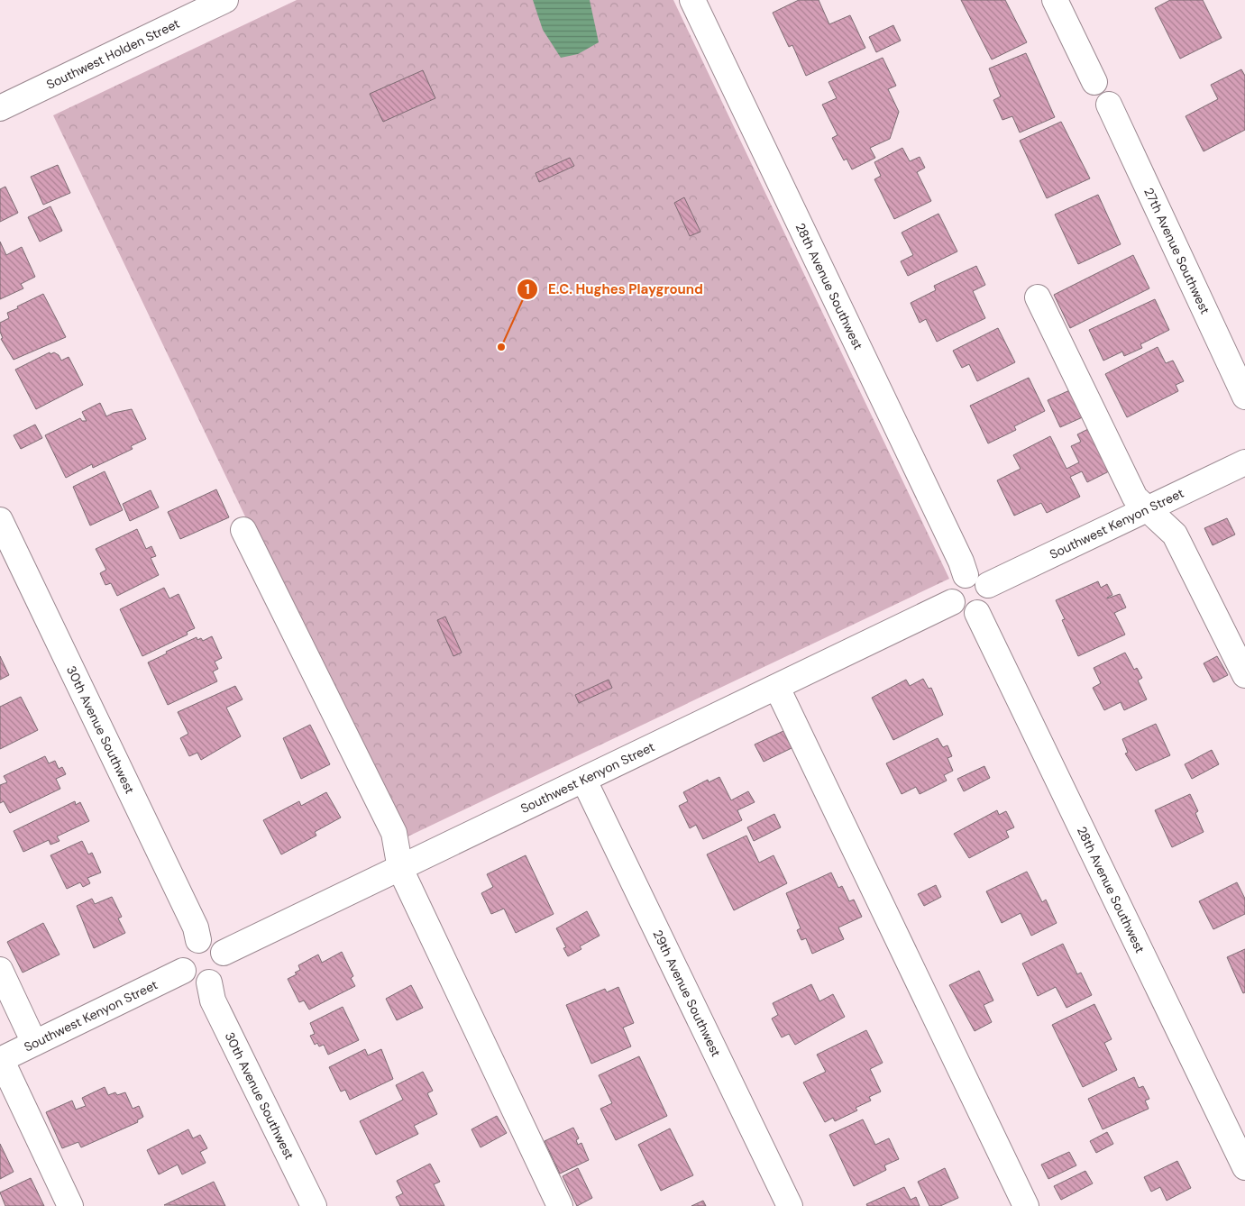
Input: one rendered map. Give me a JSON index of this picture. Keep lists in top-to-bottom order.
{
  "streets": {
    "street": [
      "Southwest Holden Street",
      "27th Avenue Southwest",
      "28th Avenue Southwest",
      "Southwest Kenyon Street",
      "30th Avenue Southwest",
      "29th Avenue Southwest"
    ]
  },
  "crossings": [
    ["28th Avenue Southwest", "Southwest Kenyon Street"],
    ["Southwest Kenyon Street", "30th Avenue Southwest"],
    ["Southwest Kenyon Street", "29th Avenue Southwest"]
  ],
  "places": ["E.C. Hughes Playground"]
}
